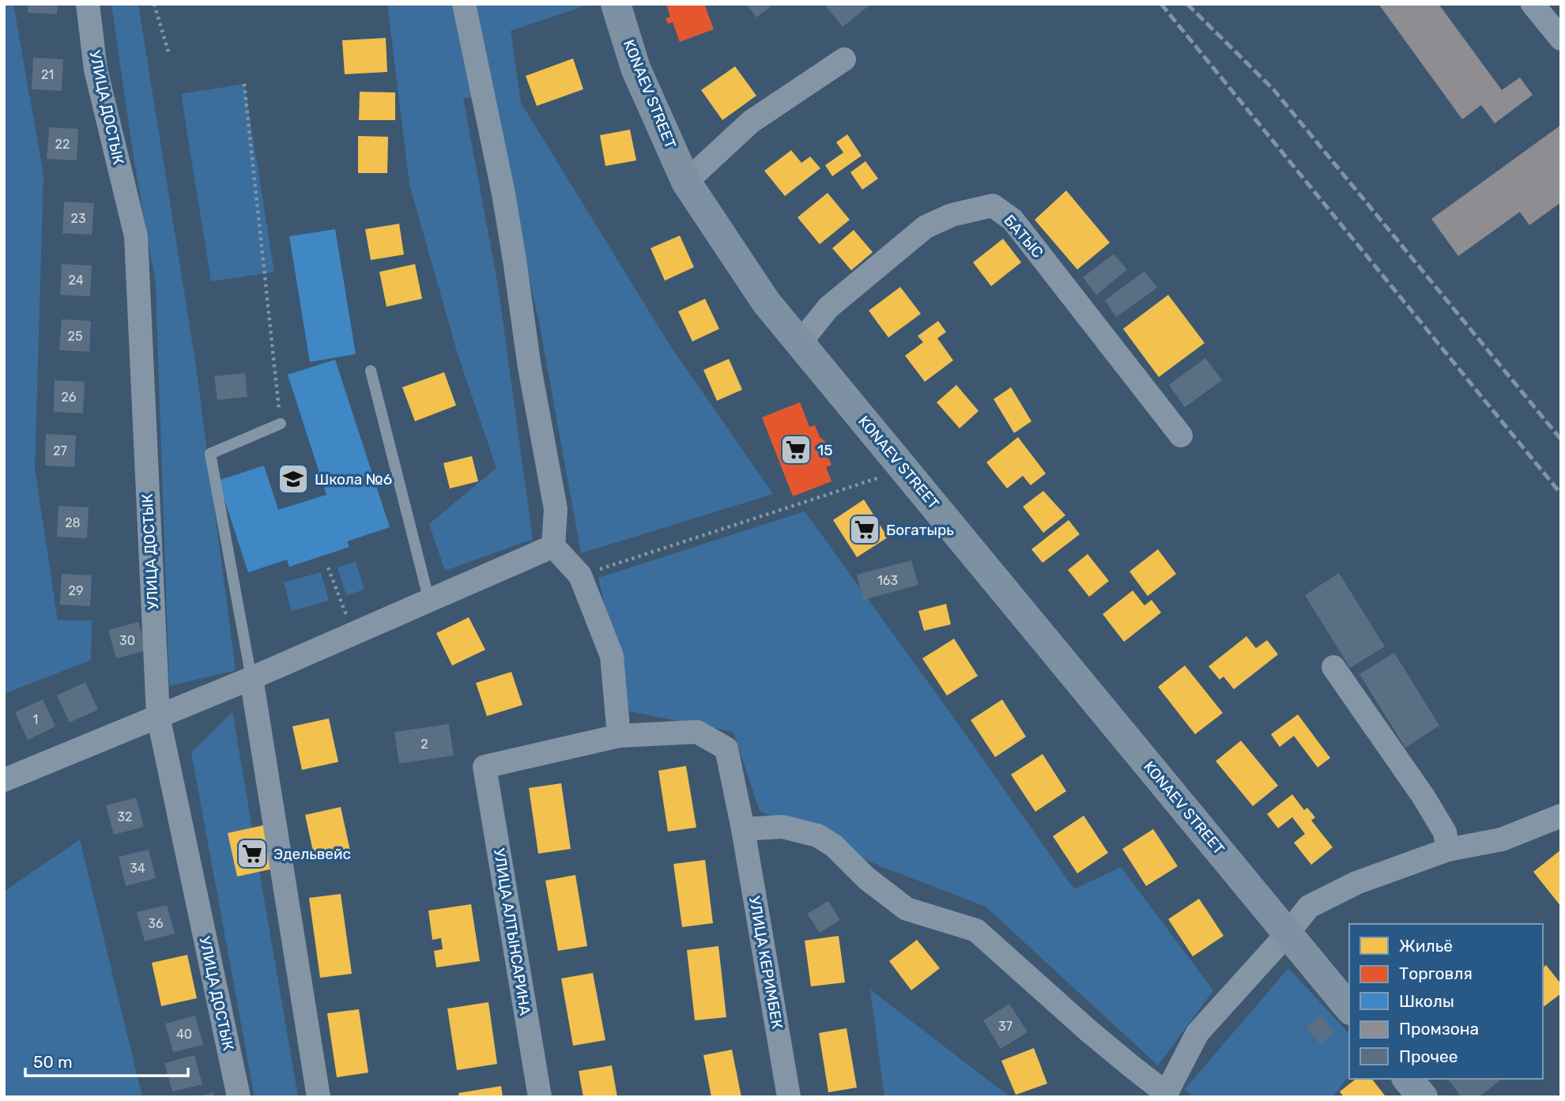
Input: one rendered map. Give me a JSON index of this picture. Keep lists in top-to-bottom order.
{
  "streets": {
    "main road": ["KONAEV STREET"],
    "street": [
      "УЛИЦА ДОСТЫК",
      "БАТЫС",
      "УЛИЦА АЛТЫНСАРИНА",
      "УЛИЦА КЕРИМБЕК"
    ]
  },
  "crossings": [
    ["KONAEV STREET", "БАТЫС"],
    ["УЛИЦА АЛТЫНСАРИНА", "УЛИЦА КЕРИМБЕК"]
  ],
  "places": {
    "supermarket": ["15", "Богатырь", "Эдельвейс"],
    "school or university": ["Школа №6"]
  },
  "house_numbers": [
    "21",
    "22",
    "23",
    "24",
    "25",
    "26",
    "27",
    "28",
    "163",
    "29",
    "30",
    "1",
    "2",
    "32",
    "34",
    "36",
    "37",
    "40"
  ],
  "legend": [
    "Жильё",
    "Торговля",
    "Школы",
    "Промзона",
    "Прочее"
  ],
  "scale_bar": "50 m"
}
